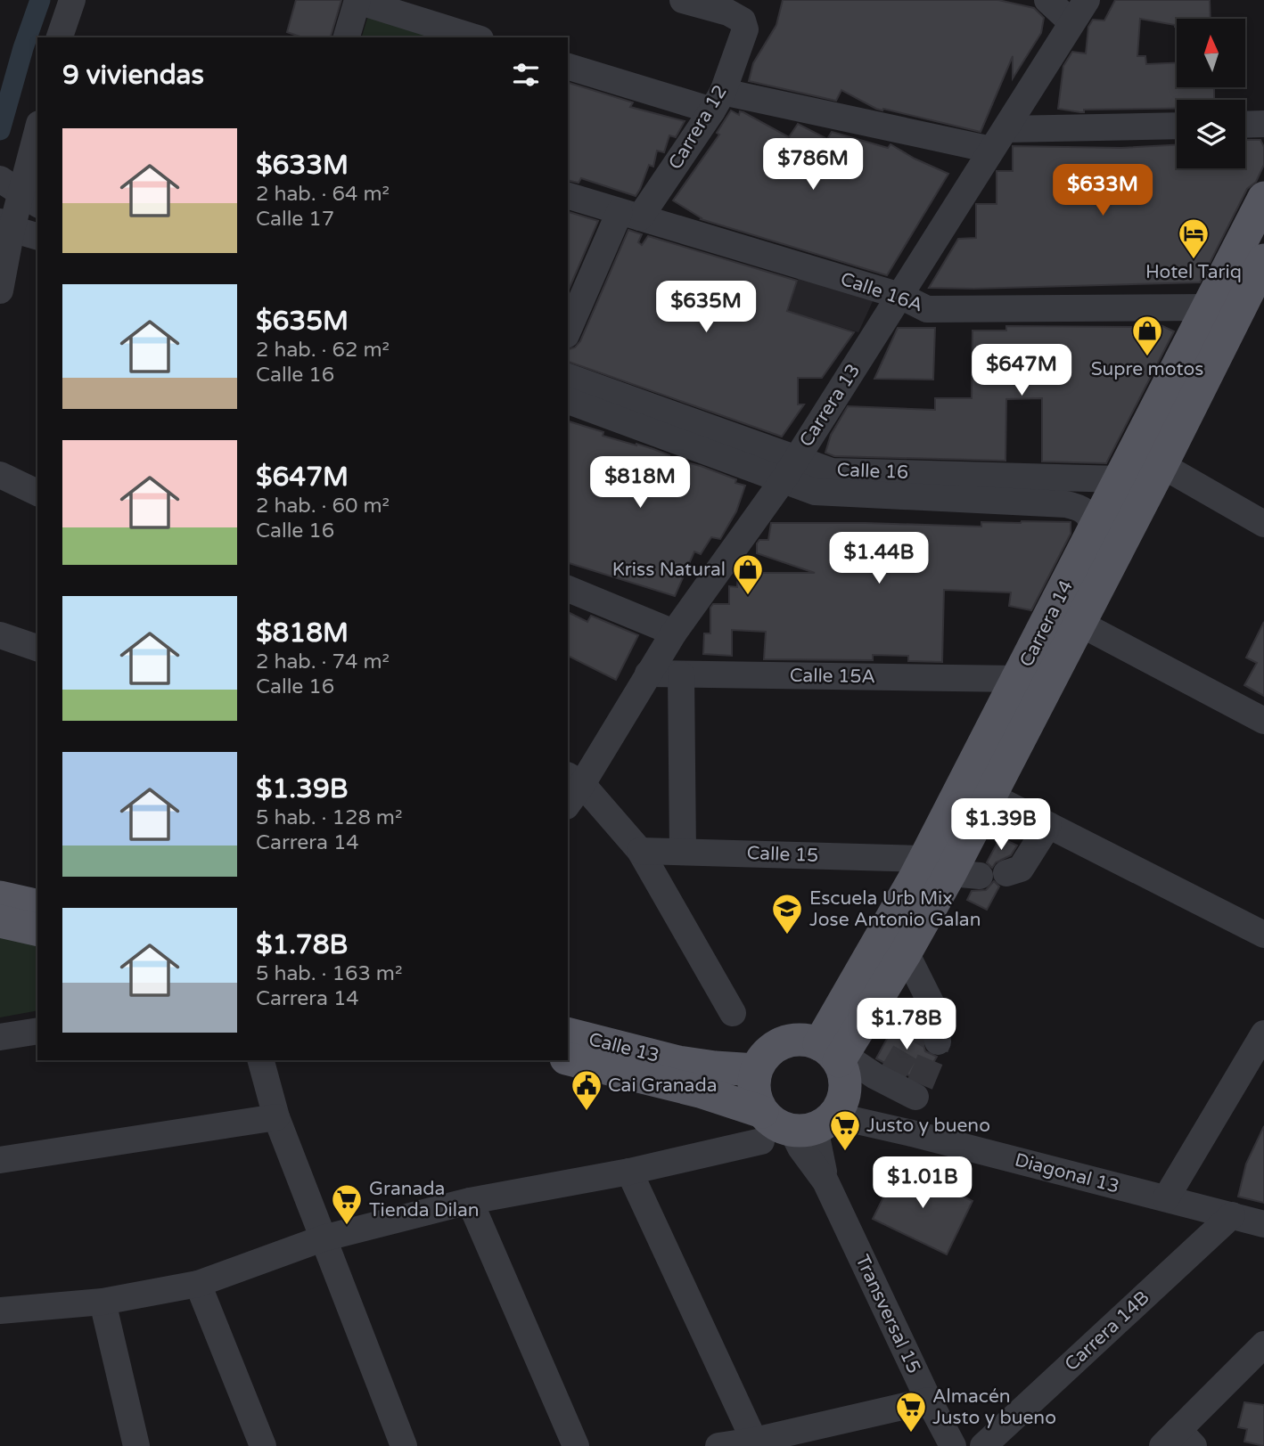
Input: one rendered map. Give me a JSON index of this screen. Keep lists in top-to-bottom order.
{
  "streets": {
    "main road": ["Carrera 14", "Calle 13"],
    "street": [
      "Carrera 12",
      "Calle 16A",
      "Carrera 13",
      "Calle 16",
      "Calle 15A",
      "Calle 15",
      "Diagonal 13",
      "Transversal 15",
      "Carrera 14B"
    ]
  },
  "crossings": [
    ["Carrera 12", "Calle 16A"],
    ["Calle 16A", "Carrera 13"],
    ["Calle 16A", "Carrera 14"],
    ["Carrera 13", "Calle 16"],
    ["Carrera 13", "Calle 15A"],
    ["Calle 16", "Carrera 14"],
    ["Carrera 14", "Calle 15A"],
    ["Carrera 14", "Calle 15"],
    ["Carrera 14", "Calle 13"],
    ["Carrera 14", "Diagonal 13"],
    ["Carrera 14", "Transversal 15"],
    ["Calle 13", "Diagonal 13"],
    ["Calle 13", "Transversal 15"],
    ["Diagonal 13", "Transversal 15"],
    ["Diagonal 13", "Carrera 14B"]
  ],
  "places": {
    "hotel": ["Hotel Tariq"],
    "shop": ["Supre motos", "Kriss Natural"],
    "school or university": ["Escuela Urb Mix Jose Antonio Galan"],
    "public building": ["Cai Granada"],
    "supermarket": ["Justo y bueno", "Granada Tienda Dilan", "Almacén Justo y bueno"]
  },
  "north": "top",
  "page": {
    "heading": "9 viviendas",
    "list": [
      {
        "name": "$633M",
        "note": "2 hab. · 64 m² · Calle 17"
      },
      {
        "name": "$635M",
        "note": "2 hab. · 62 m² · Calle 16"
      },
      {
        "name": "$647M",
        "note": "2 hab. · 60 m² · Calle 16"
      },
      {
        "name": "$818M",
        "note": "2 hab. · 74 m² · Calle 16"
      },
      {
        "name": "$1.39B",
        "note": "5 hab. · 128 m² · Carrera 14"
      },
      {
        "name": "$1.78B",
        "note": "5 hab. · 163 m² · Carrera 14"
      }
    ],
    "price": [
      "$786M",
      "$633M",
      "$635M",
      "$647M",
      "$818M",
      "$1.44B",
      "$1.39B",
      "$1.78B",
      "$1.01B"
    ]
  }
}
